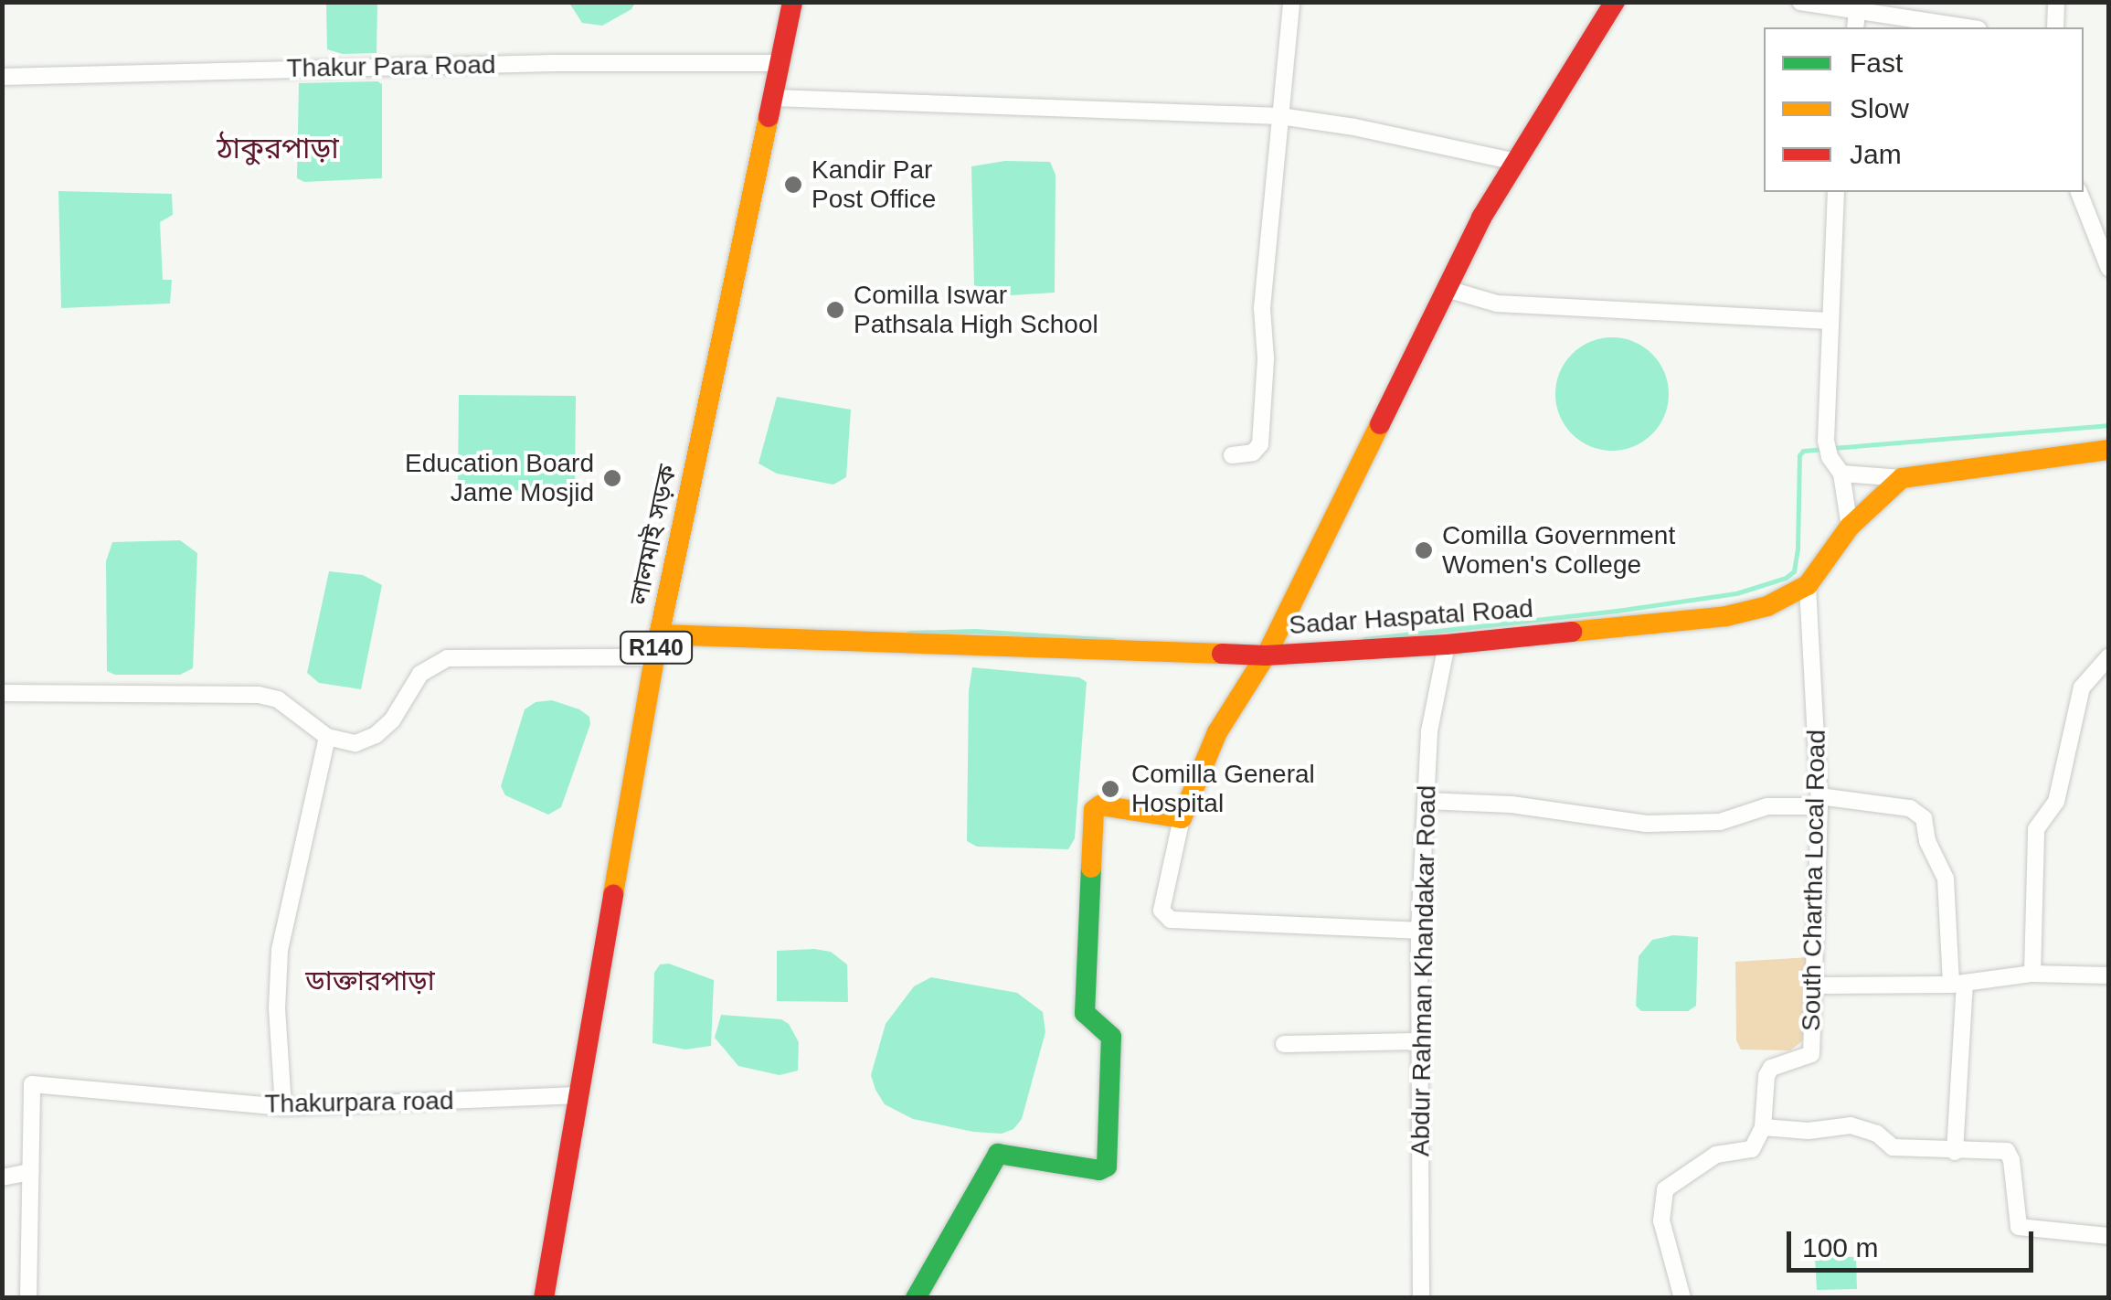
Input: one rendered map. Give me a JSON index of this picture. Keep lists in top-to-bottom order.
{
  "streets": {
    "street": [
      "Thakur Para Road",
      "লালমাই সড়ক",
      "Sadar Haspatal Road",
      "R140",
      "South Chartha Local Road",
      "Abdur Rahman Khandakar Road",
      "Thakurpara road"
    ]
  },
  "crossings": [
    ["Thakur Para Road", "লালমাই সড়ক"],
    ["লালমাই সড়ক", "Sadar Haspatal Road"],
    ["লালমাই সড়ক", "Thakurpara road"],
    ["Sadar Haspatal Road", "South Chartha Local Road"],
    ["Sadar Haspatal Road", "Abdur Rahman Khandakar Road"]
  ],
  "districts": ["ঠাকুরপাড়া", "ডাক্তারপাড়া"],
  "places": [
    "Kandir Par Post Office",
    "Comilla Iswar Pathsala High School",
    "Education Board Jame Mosjid",
    "Comilla Government Women's College",
    "Comilla General Hospital"
  ],
  "legend": ["Fast", "Slow", "Jam"],
  "scale_bar": "100 m"
}
